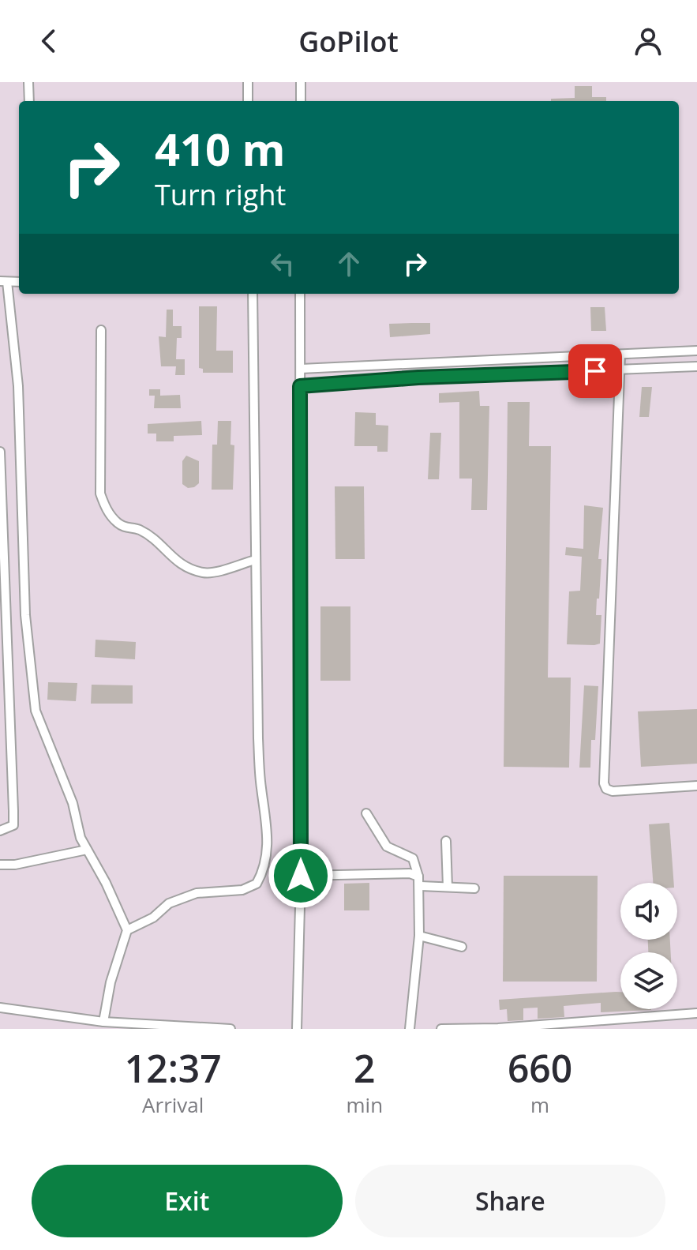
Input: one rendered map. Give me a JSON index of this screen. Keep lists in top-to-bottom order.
{
  "page": {
    "header": "GoPilot",
    "turn": ["410 m", "Turn right"],
    "eta": [
      "12:37",
      "Arrival",
      "2",
      "min",
      "660",
      "m"
    ],
    "buttons": ["Exit", "Share"]
  }
}
